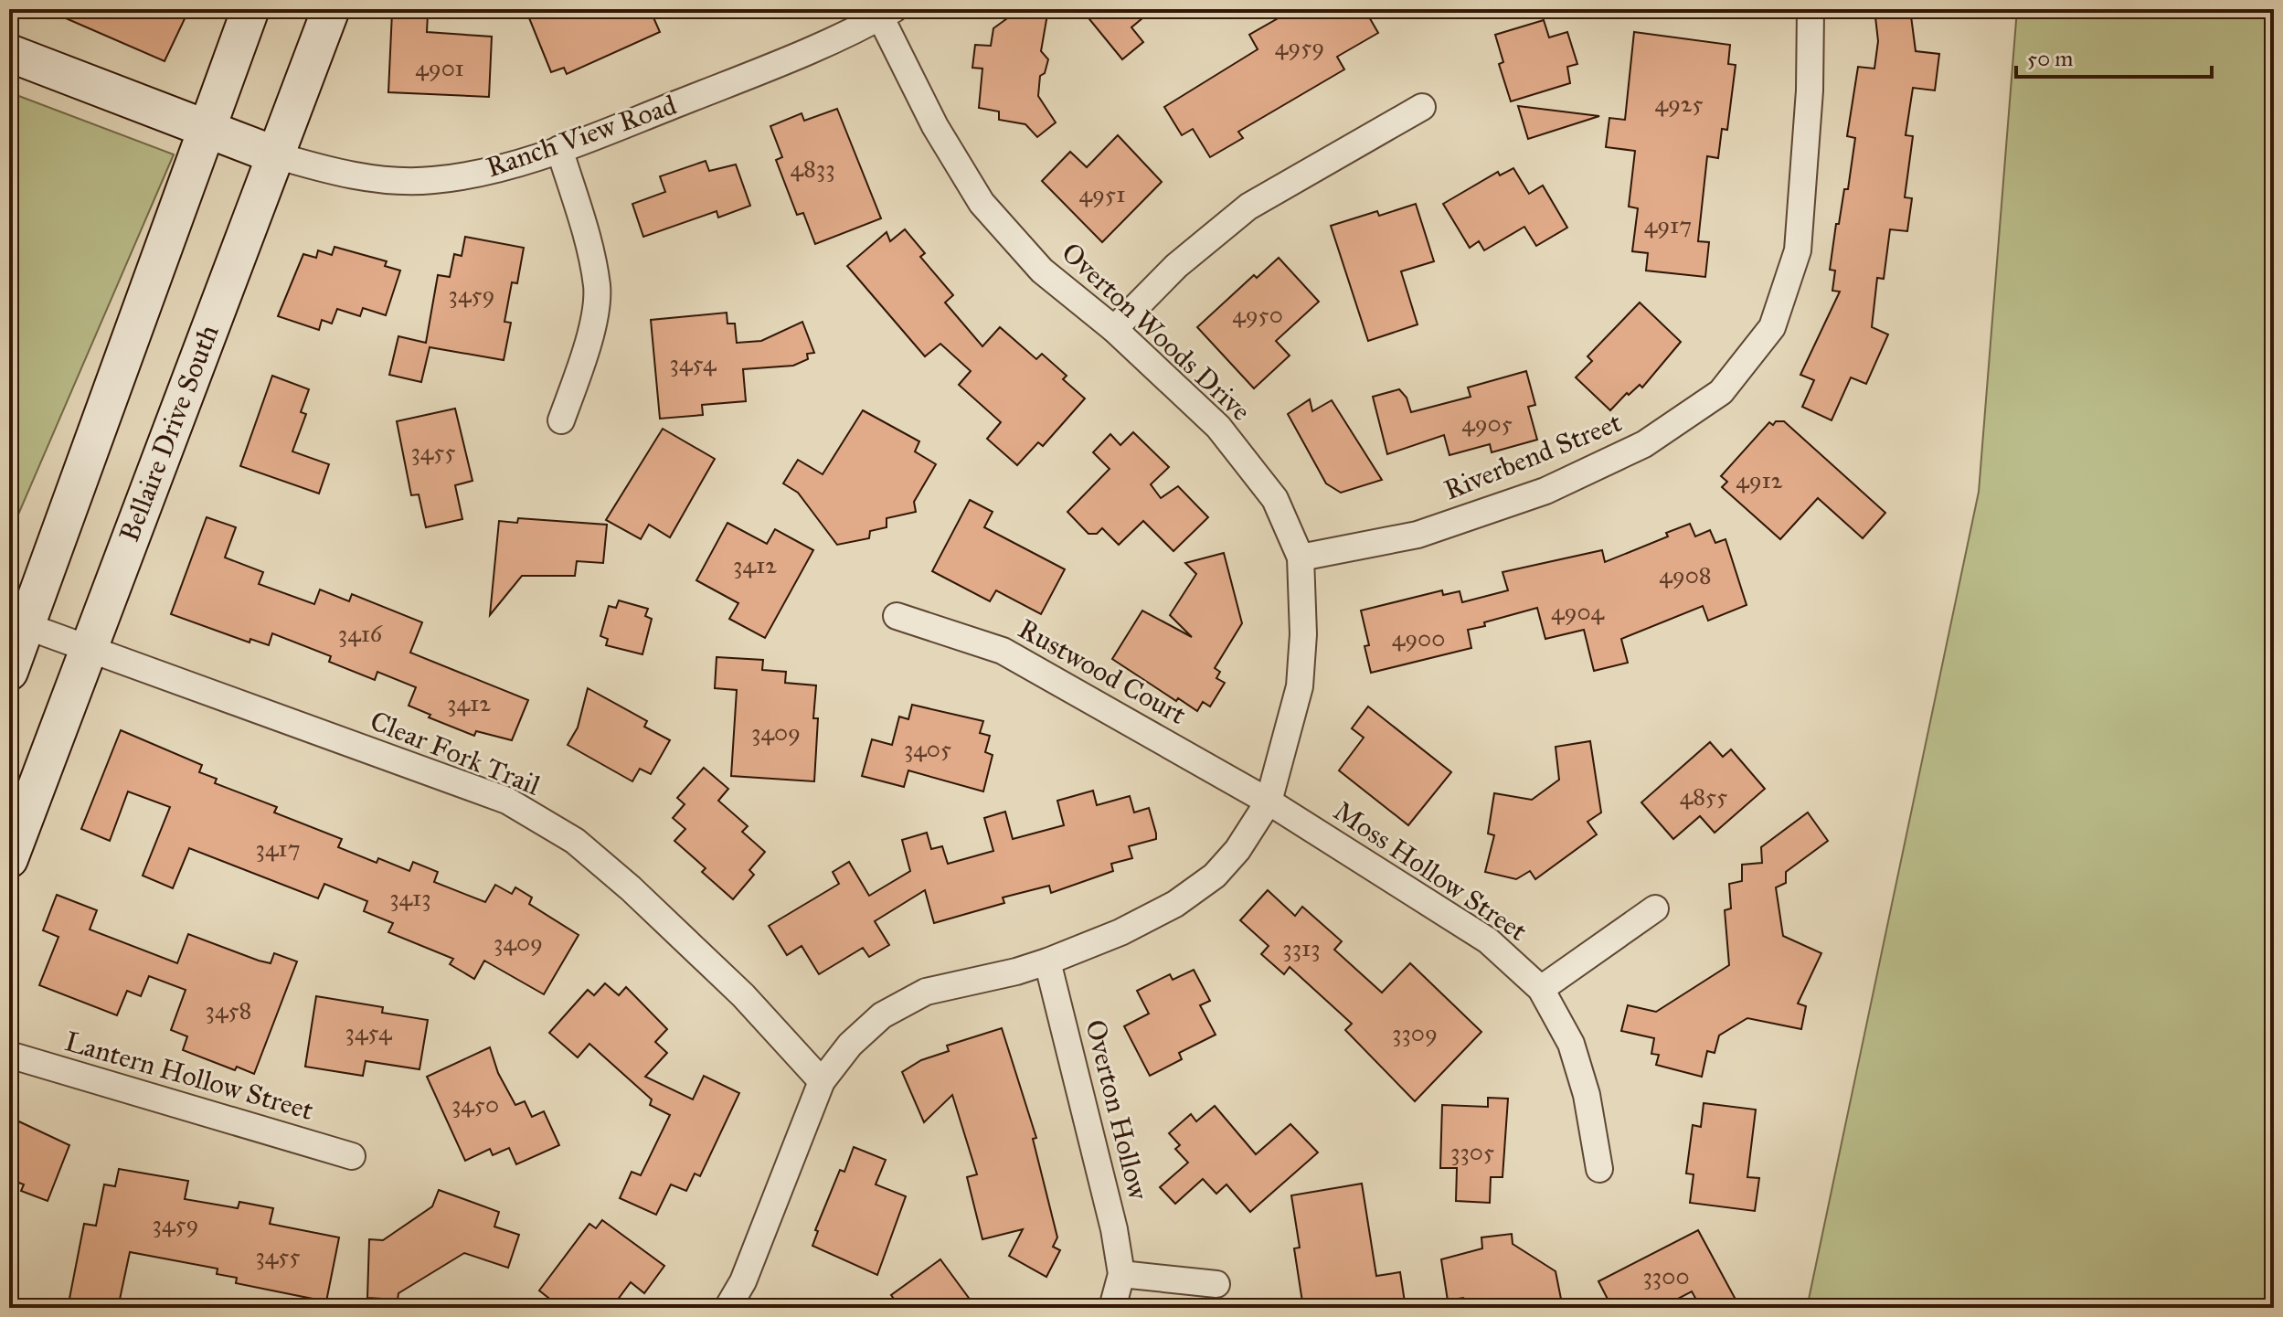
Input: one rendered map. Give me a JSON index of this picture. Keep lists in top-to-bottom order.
{
  "streets": {
    "main road": ["Ranch View Road", "Bellaire Drive South"],
    "street": [
      "Overton Woods Drive",
      "Riverbend Street",
      "Rustwood Court",
      "Clear Fork Trail",
      "Moss Hollow Street",
      "Lantern Hollow Street",
      "Overton Hollow"
    ]
  },
  "crossings": [
    ["Ranch View Road", "Overton Woods Drive"],
    ["Ranch View Road", "Bellaire Drive South"],
    ["Overton Woods Drive", "Riverbend Street"],
    ["Overton Woods Drive", "Rustwood Court"],
    ["Overton Woods Drive", "Clear Fork Trail"],
    ["Overton Woods Drive", "Moss Hollow Street"],
    ["Overton Woods Drive", "Overton Hollow"],
    ["Bellaire Drive South", "Clear Fork Trail"],
    ["Rustwood Court", "Moss Hollow Street"]
  ],
  "house_numbers": [
    "4959",
    "4901",
    "4925",
    "4833",
    "4951",
    "4917",
    "3459",
    "4950",
    "3454",
    "4905",
    "3455",
    "4912",
    "3412",
    "4908",
    "4904",
    "3416",
    "4900",
    "3412",
    "3409",
    "3405",
    "4855",
    "3417",
    "3413",
    "3409",
    "3313",
    "3458",
    "3454",
    "3309",
    "3450",
    "3305",
    "3459",
    "3455",
    "3300"
  ],
  "scale_bar": "50 m"
}
